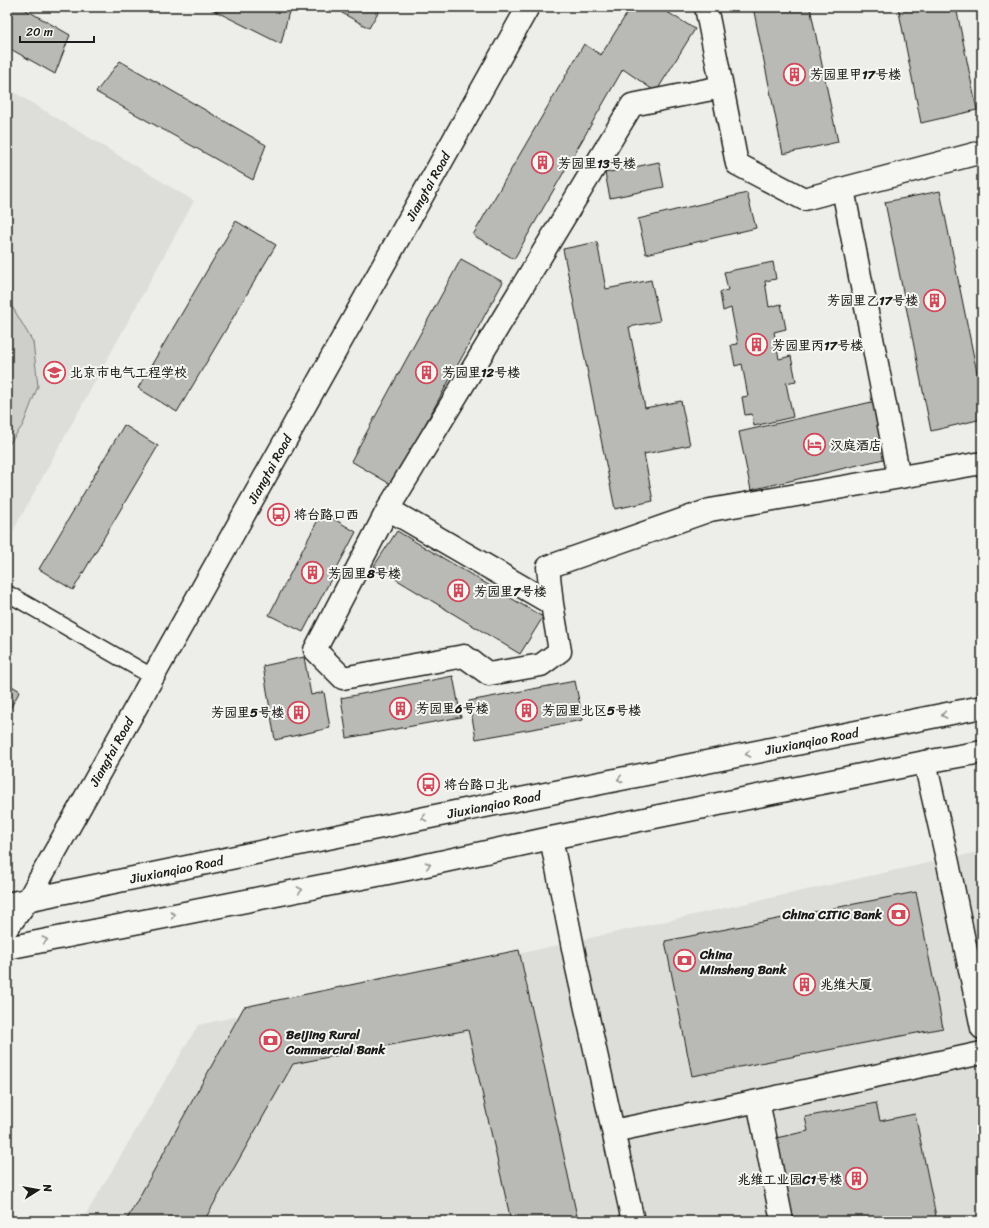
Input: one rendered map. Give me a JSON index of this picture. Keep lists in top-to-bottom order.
{
  "streets": {
    "street": ["Jiangtai Road", "Jiuxianqiao Road"]
  },
  "crossings": [
    ["Jiangtai Road", "Jiuxianqiao Road"]
  ],
  "places": {
    "building": [
      "芳园里甲17号楼",
      "芳园里13号楼",
      "芳园里乙17号楼",
      "芳园里丙17号楼",
      "芳园里12号楼",
      "芳园里8号楼",
      "芳园里7号楼",
      "芳园里6号楼",
      "芳园里北区5号楼",
      "芳园里5号楼",
      "兆维大厦",
      "兆维工业园C1号楼"
    ],
    "school or university": ["北京市电气工程学校"],
    "hotel": ["汉庭酒店"],
    "bus stop": ["将台路口西", "将台路口北"],
    "bank": ["China CITIC Bank", "China Minsheng Bank", "Beijing Rural Commercial Bank"]
  },
  "scale_bar": "20 m",
  "north": "right"
}
